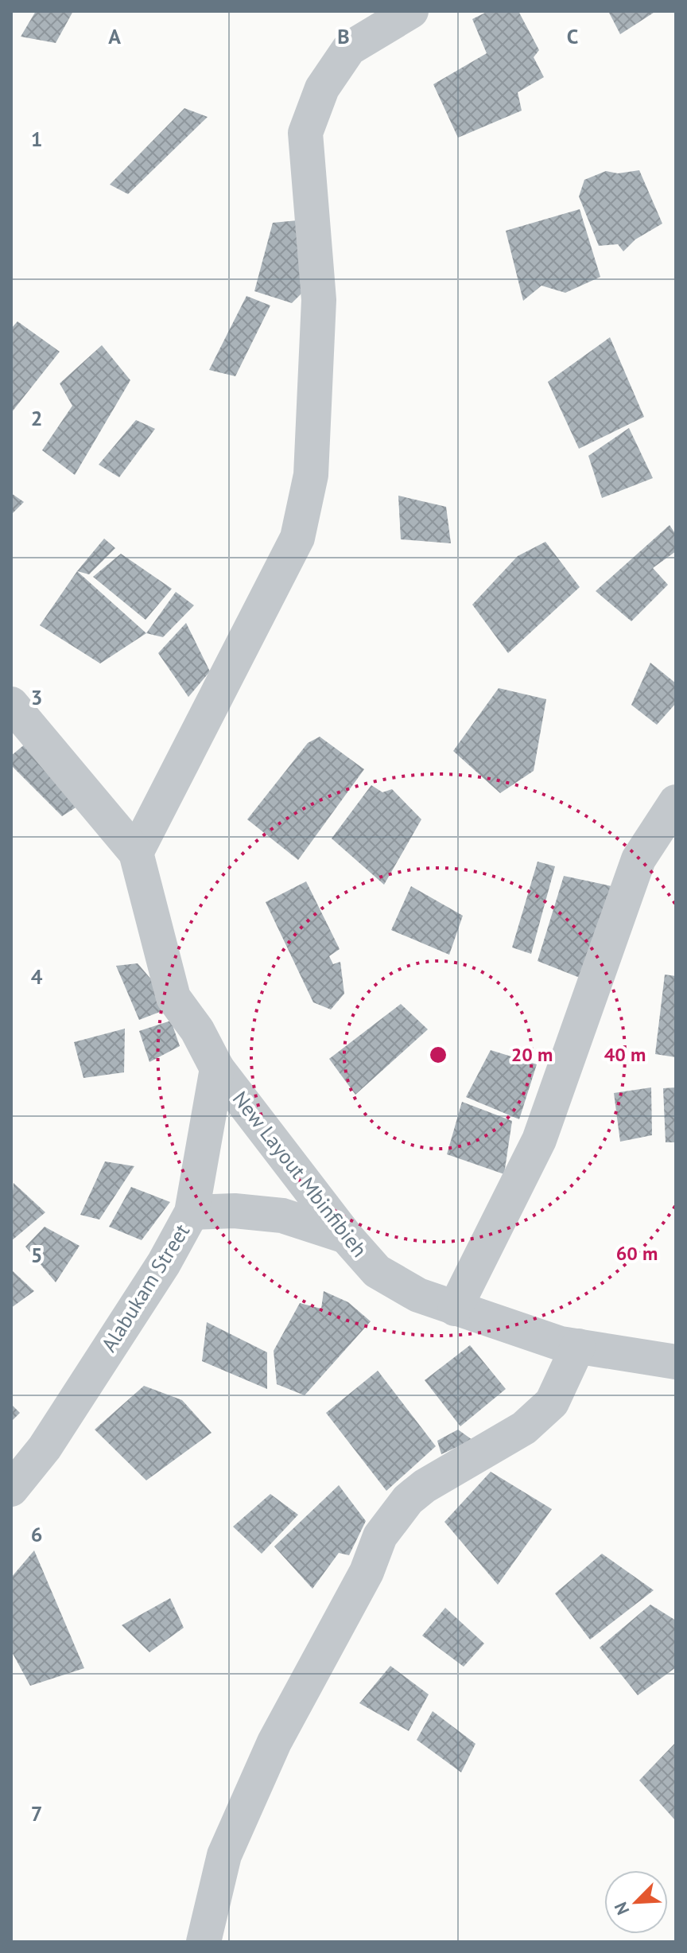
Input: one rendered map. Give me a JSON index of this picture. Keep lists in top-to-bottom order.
{
  "streets": {
    "street": ["New Layout Mbinfibieh", "Alabukam Street"]
  },
  "crossings": [
    ["New Layout Mbinfibieh", "Alabukam Street"]
  ],
  "north": "bottom left",
  "grid": {
    "columns": ["A", "B", "C"],
    "rows": [
      "1",
      "2",
      "3",
      "4",
      "5",
      "6",
      "7"
    ]
  },
  "rings": ["20 m", "40 m", "60 m"]
}
